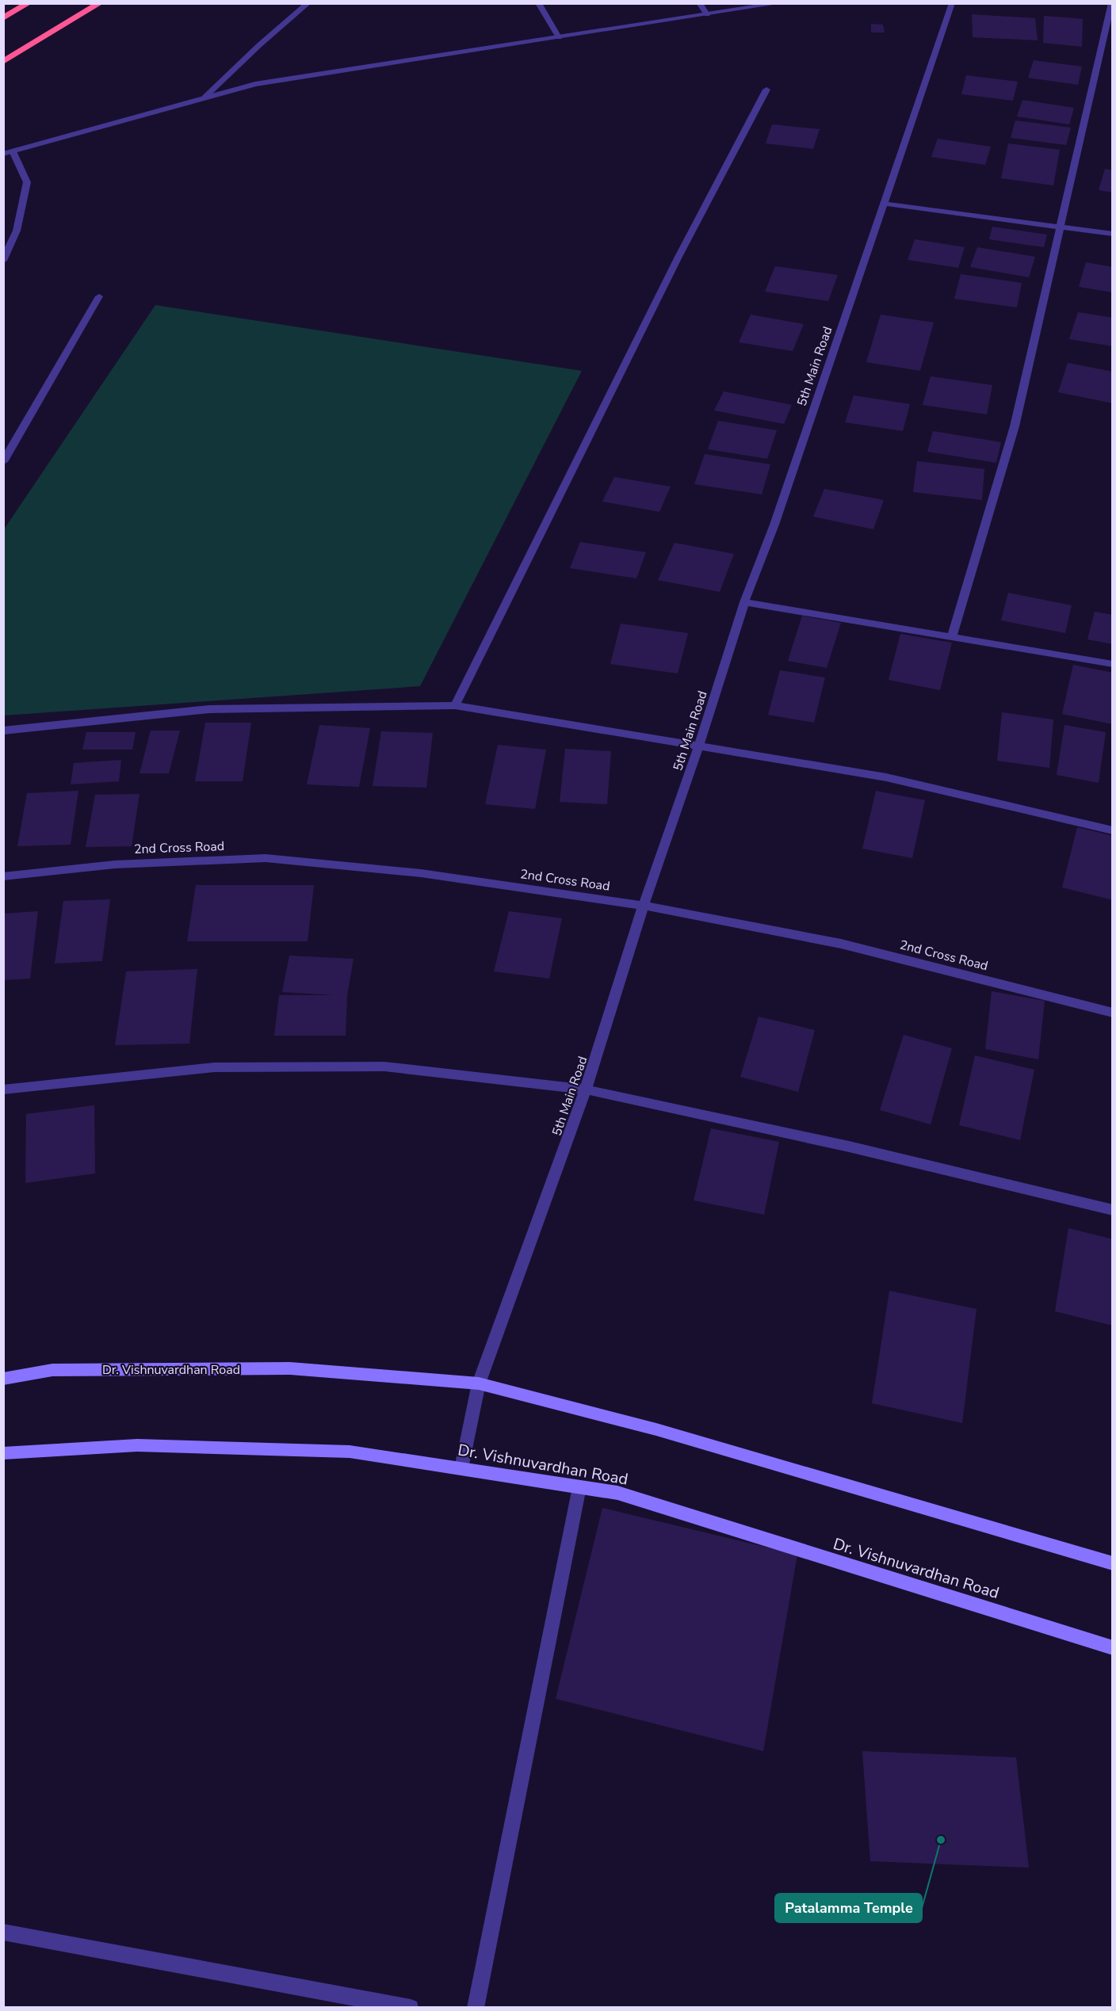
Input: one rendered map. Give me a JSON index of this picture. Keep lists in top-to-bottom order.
{
  "streets": {
    "main road": ["Dr. Vishnuvardhan Road"],
    "street": ["5th Main Road", "2nd Cross Road"]
  },
  "crossings": [
    ["5th Main Road", "2nd Cross Road"],
    ["5th Main Road", "Dr. Vishnuvardhan Road"]
  ],
  "places": ["Patalamma Temple"]
}
